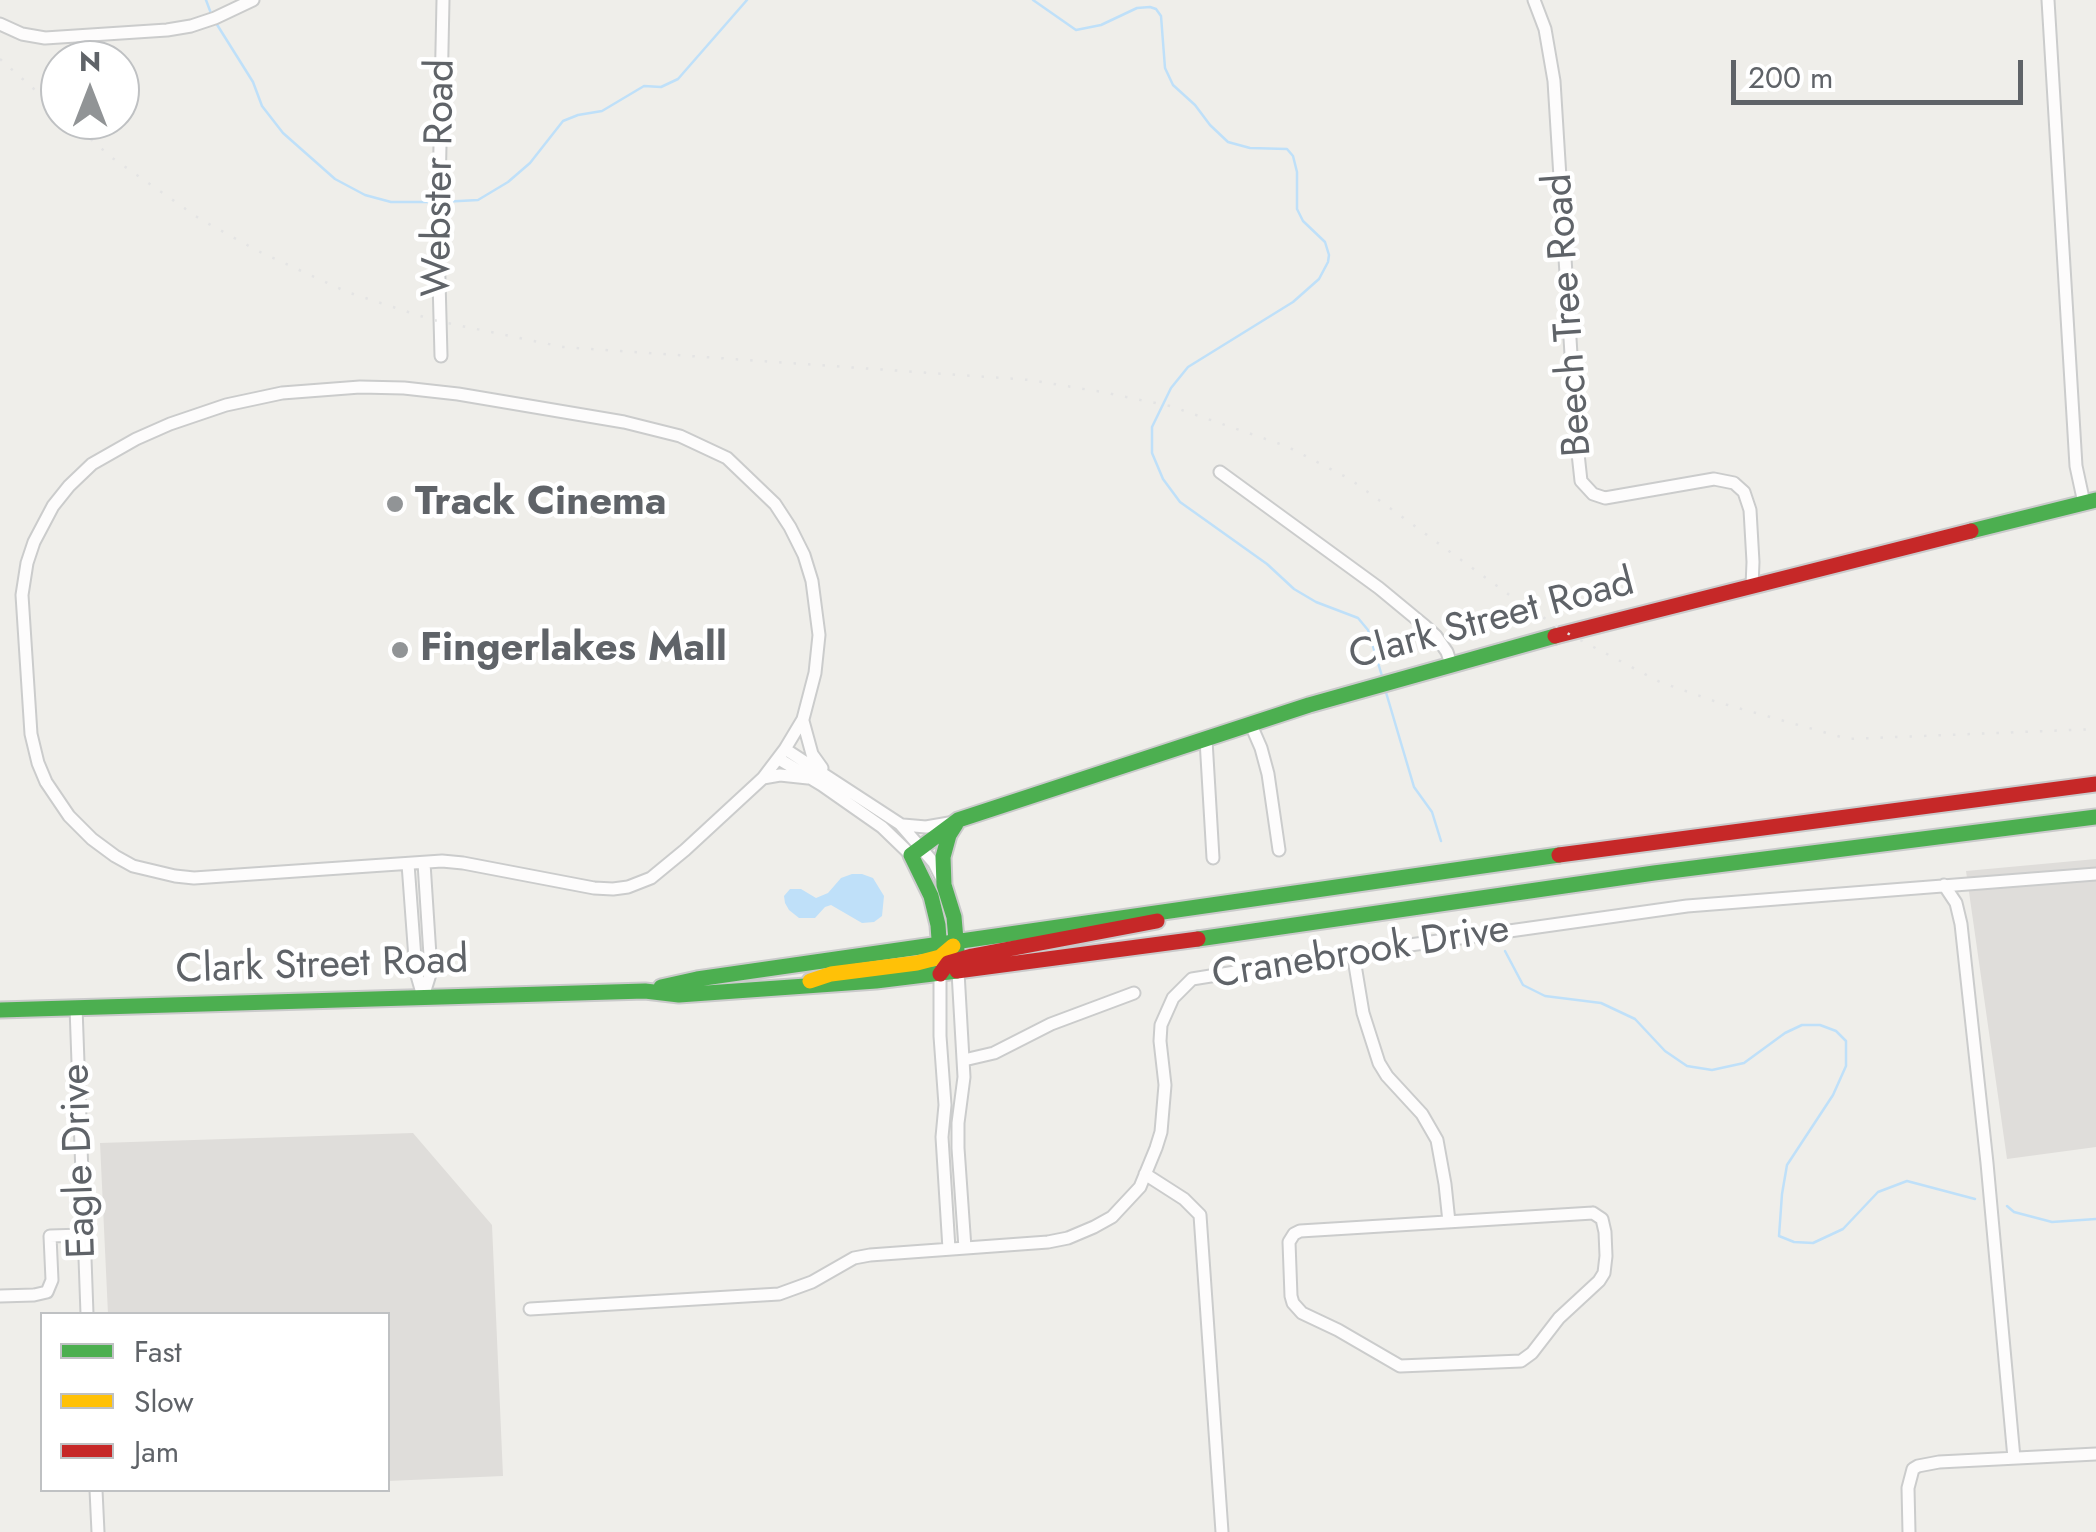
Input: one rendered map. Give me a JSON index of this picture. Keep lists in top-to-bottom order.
{
  "streets": {
    "main road": ["Clark Street Road"],
    "street": [
      "Webster Road",
      "Beech Tree Road",
      "Cranebrook Drive",
      "Eagle Drive"
    ]
  },
  "crossings": [
    ["Beech Tree Road", "Clark Street Road"],
    ["Clark Street Road", "Eagle Drive"]
  ],
  "places": ["Track Cinema", "Fingerlakes Mall"],
  "legend": ["Fast", "Slow", "Jam"],
  "scale_bar": "200 m",
  "north": "top"
}
